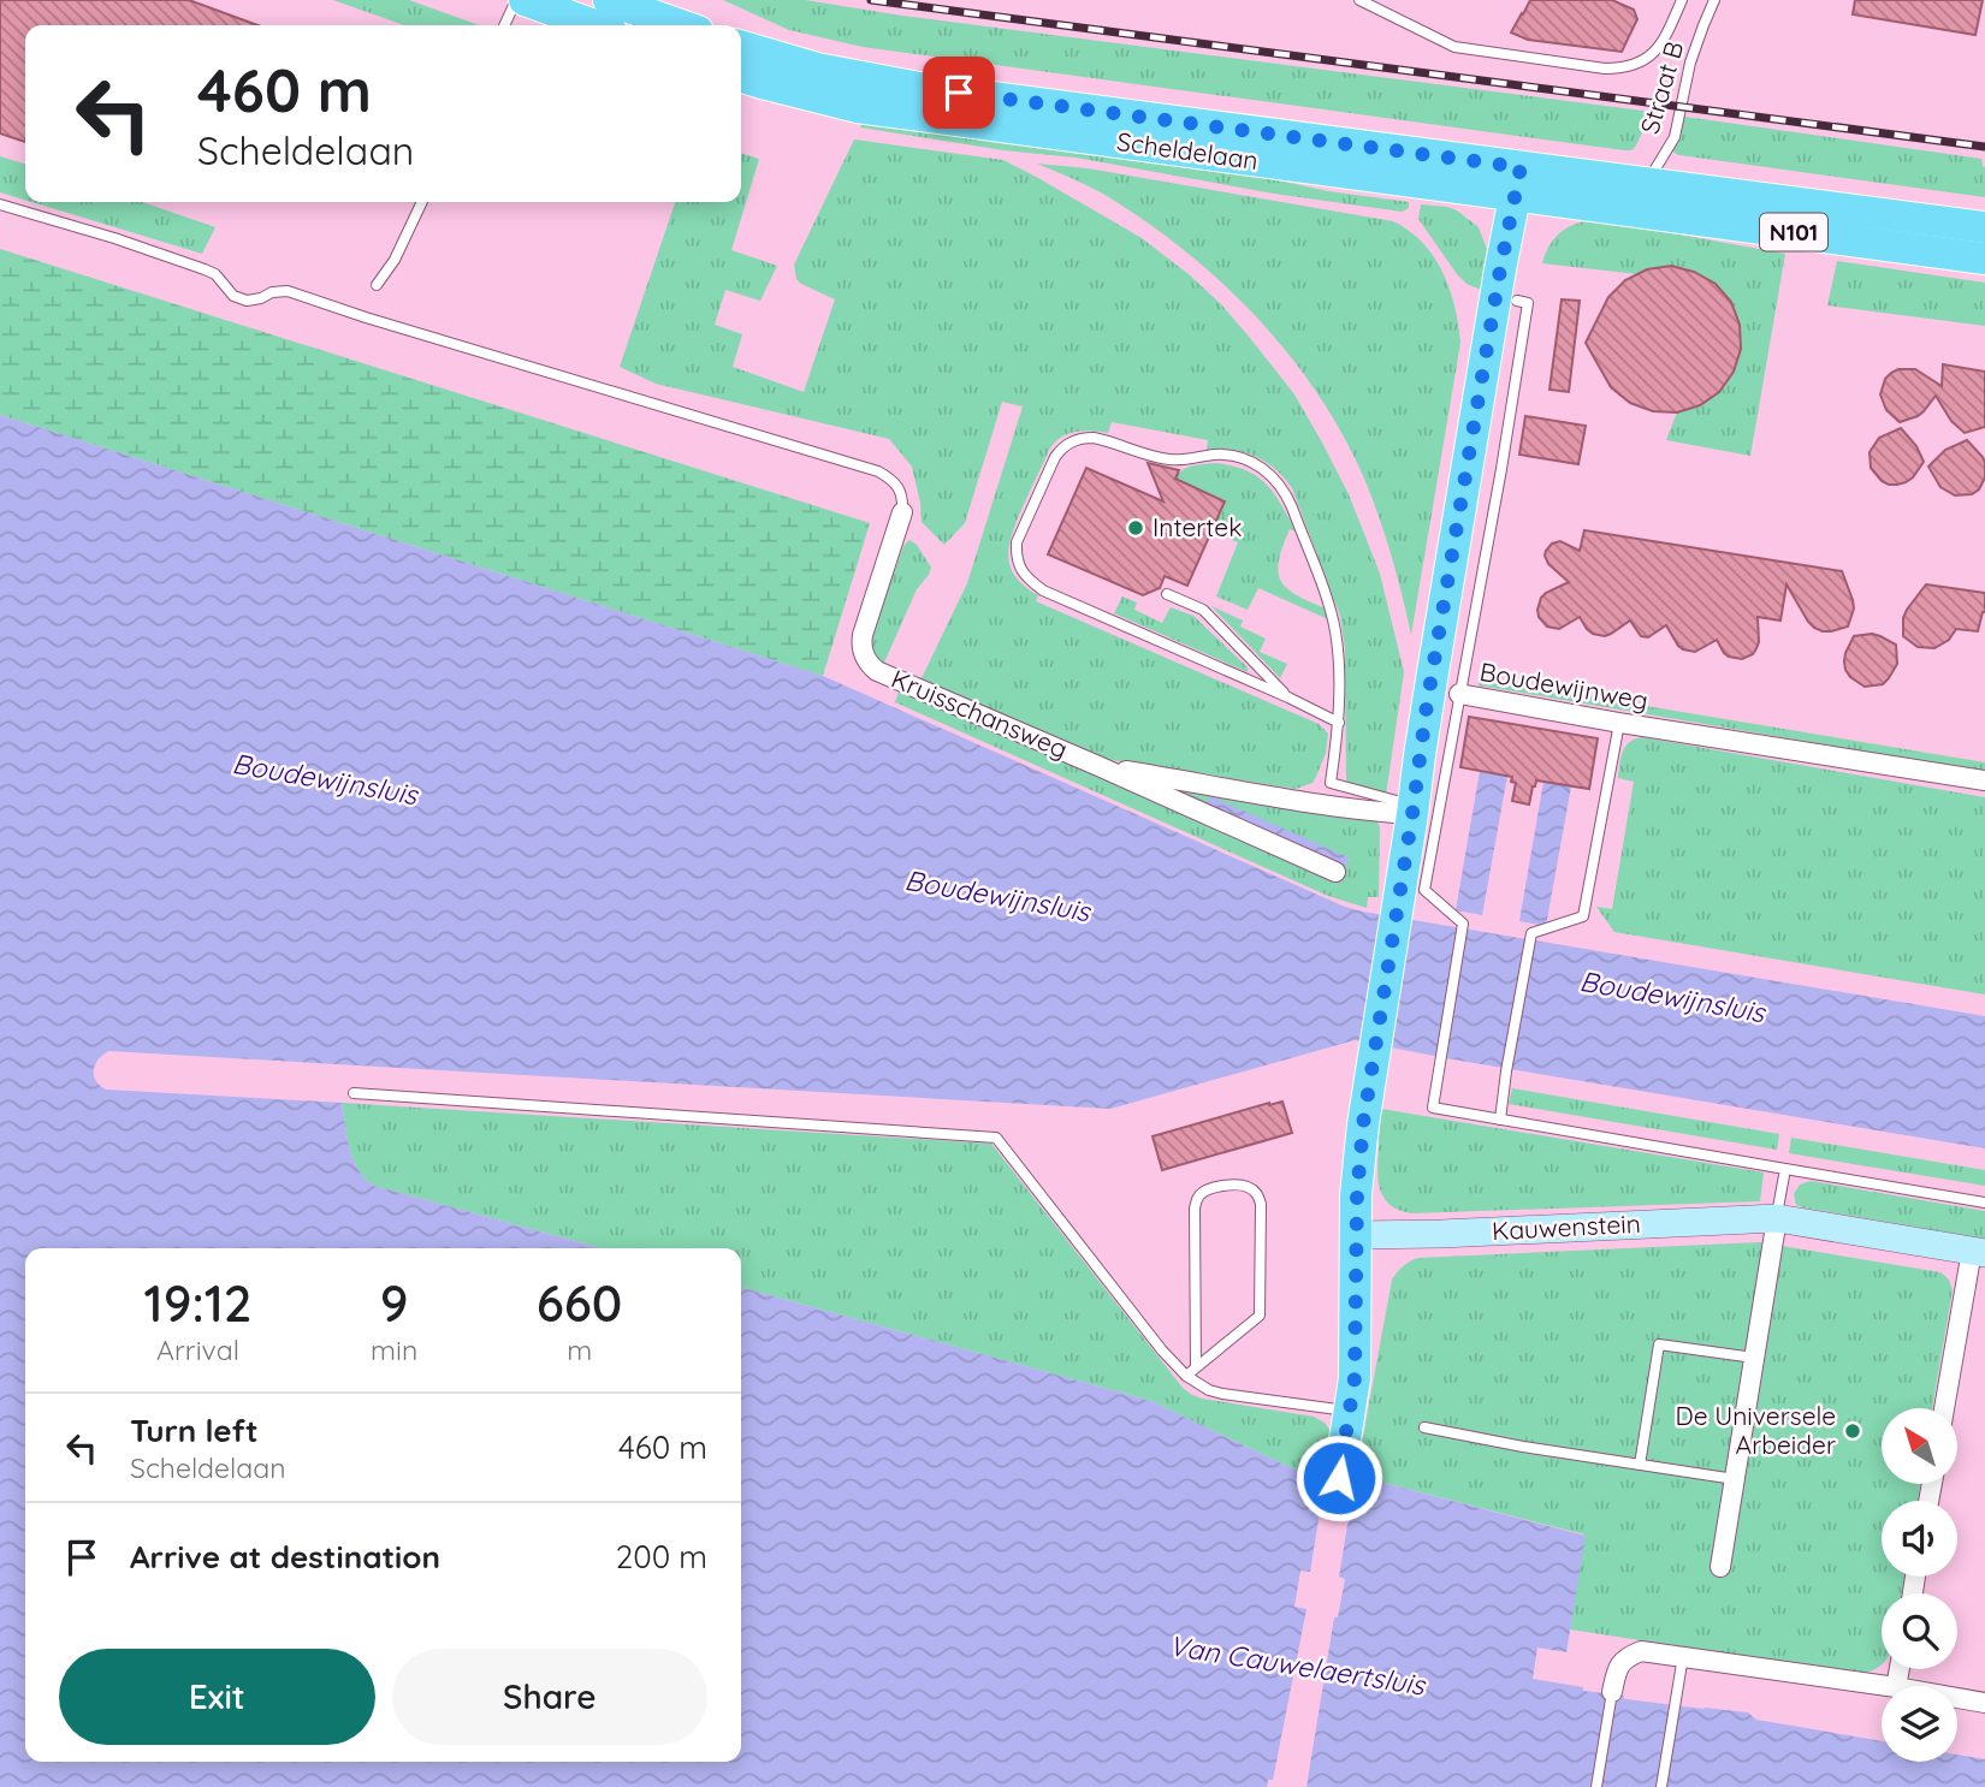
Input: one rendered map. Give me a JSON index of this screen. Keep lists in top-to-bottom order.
{
  "streets": {
    "main road": ["Scheldelaan", "N101"],
    "street": ["Boudewijnweg", "Kruisschansweg", "Kauwenstein"],
    "lane": ["Straat B"]
  },
  "crossings": [
    ["Straat B", "Scheldelaan"]
  ],
  "water": ["Boudewijnsluis", "Van Cauwelaertsluis"],
  "places": ["Intertek", "De Universele Arbeider"],
  "north": "top left",
  "page": {
    "turn": ["460 m", "Scheldelaan"],
    "eta": [
      "19:12",
      "Arrival",
      "9",
      "min",
      "660",
      "m"
    ],
    "list": [
      {
        "name": "Turn left",
        "note": "Scheldelaan",
        "value": "460 m"
      },
      {
        "name": "Arrive at destination",
        "value": "200 m"
      }
    ],
    "buttons": ["Exit", "Share"]
  }
}
